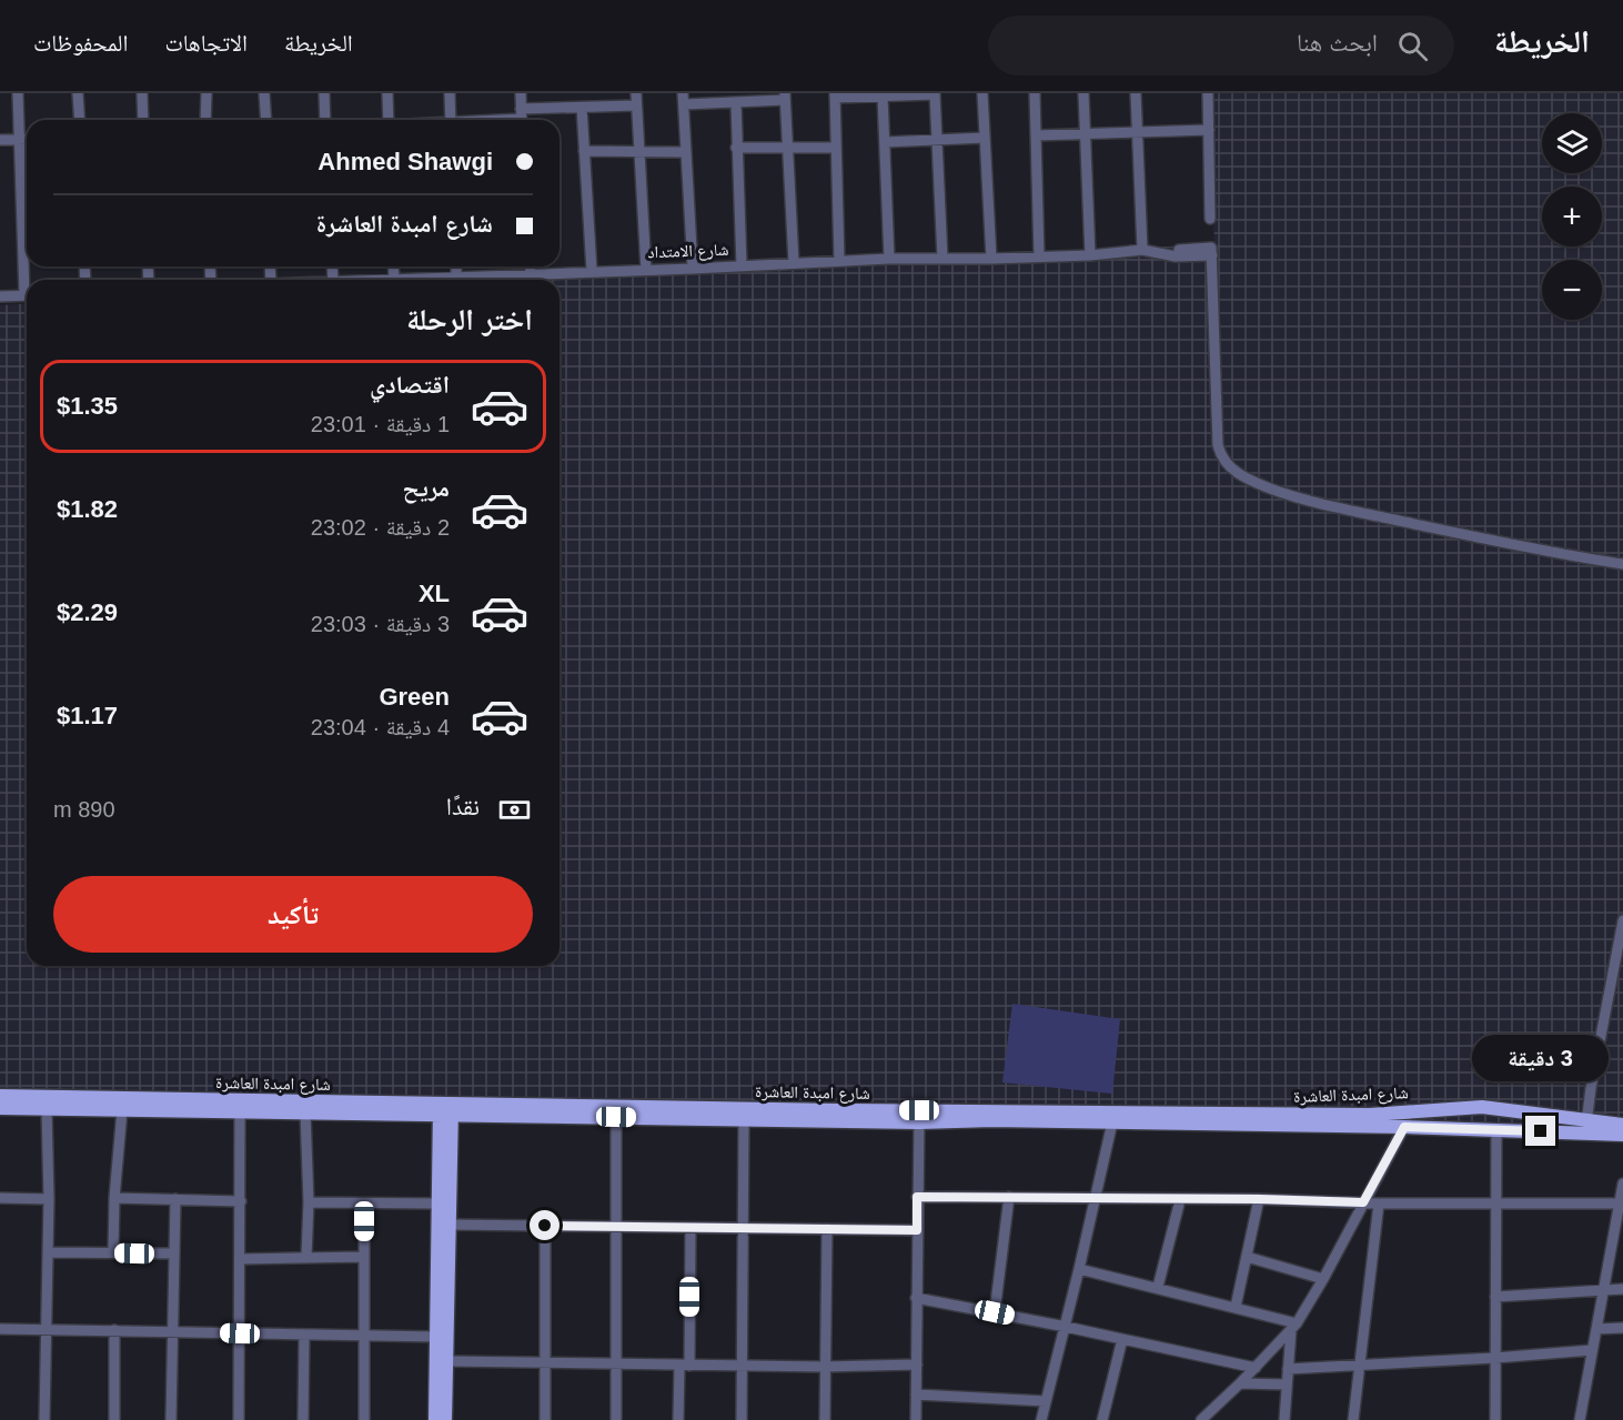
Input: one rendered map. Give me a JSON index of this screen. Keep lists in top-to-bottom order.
{
  "streets": {
    "main road": ["شارع امبدة العاشرة"],
    "street": ["شارع الامتداد"]
  },
  "page": {
    "header": "الخريطة",
    "search": "ابحث هنا",
    "nav": ["الخريطة", "الاتجاهات", "المحفوظات"],
    "map_buttons": ["+", "−"],
    "banner": ["Ahmed Shawgi", "شارع امبدة العاشرة"],
    "heading": "اختر الرحلة",
    "list": [
      {
        "name": "اقتصادي",
        "note": "1 دقيقة · 23:01",
        "value": "$1.35"
      },
      {
        "name": "مريح",
        "note": "2 دقيقة · 23:02",
        "value": "$1.82"
      },
      {
        "name": "XL",
        "note": "3 دقيقة · 23:03",
        "value": "$2.29"
      },
      {
        "name": "Green",
        "note": "4 دقيقة · 23:04",
        "value": "$1.17"
      }
    ],
    "pay": ["نقدًا", "890 m"],
    "buttons": "تأكيد",
    "bubble": "3 دقيقة"
  }
}
